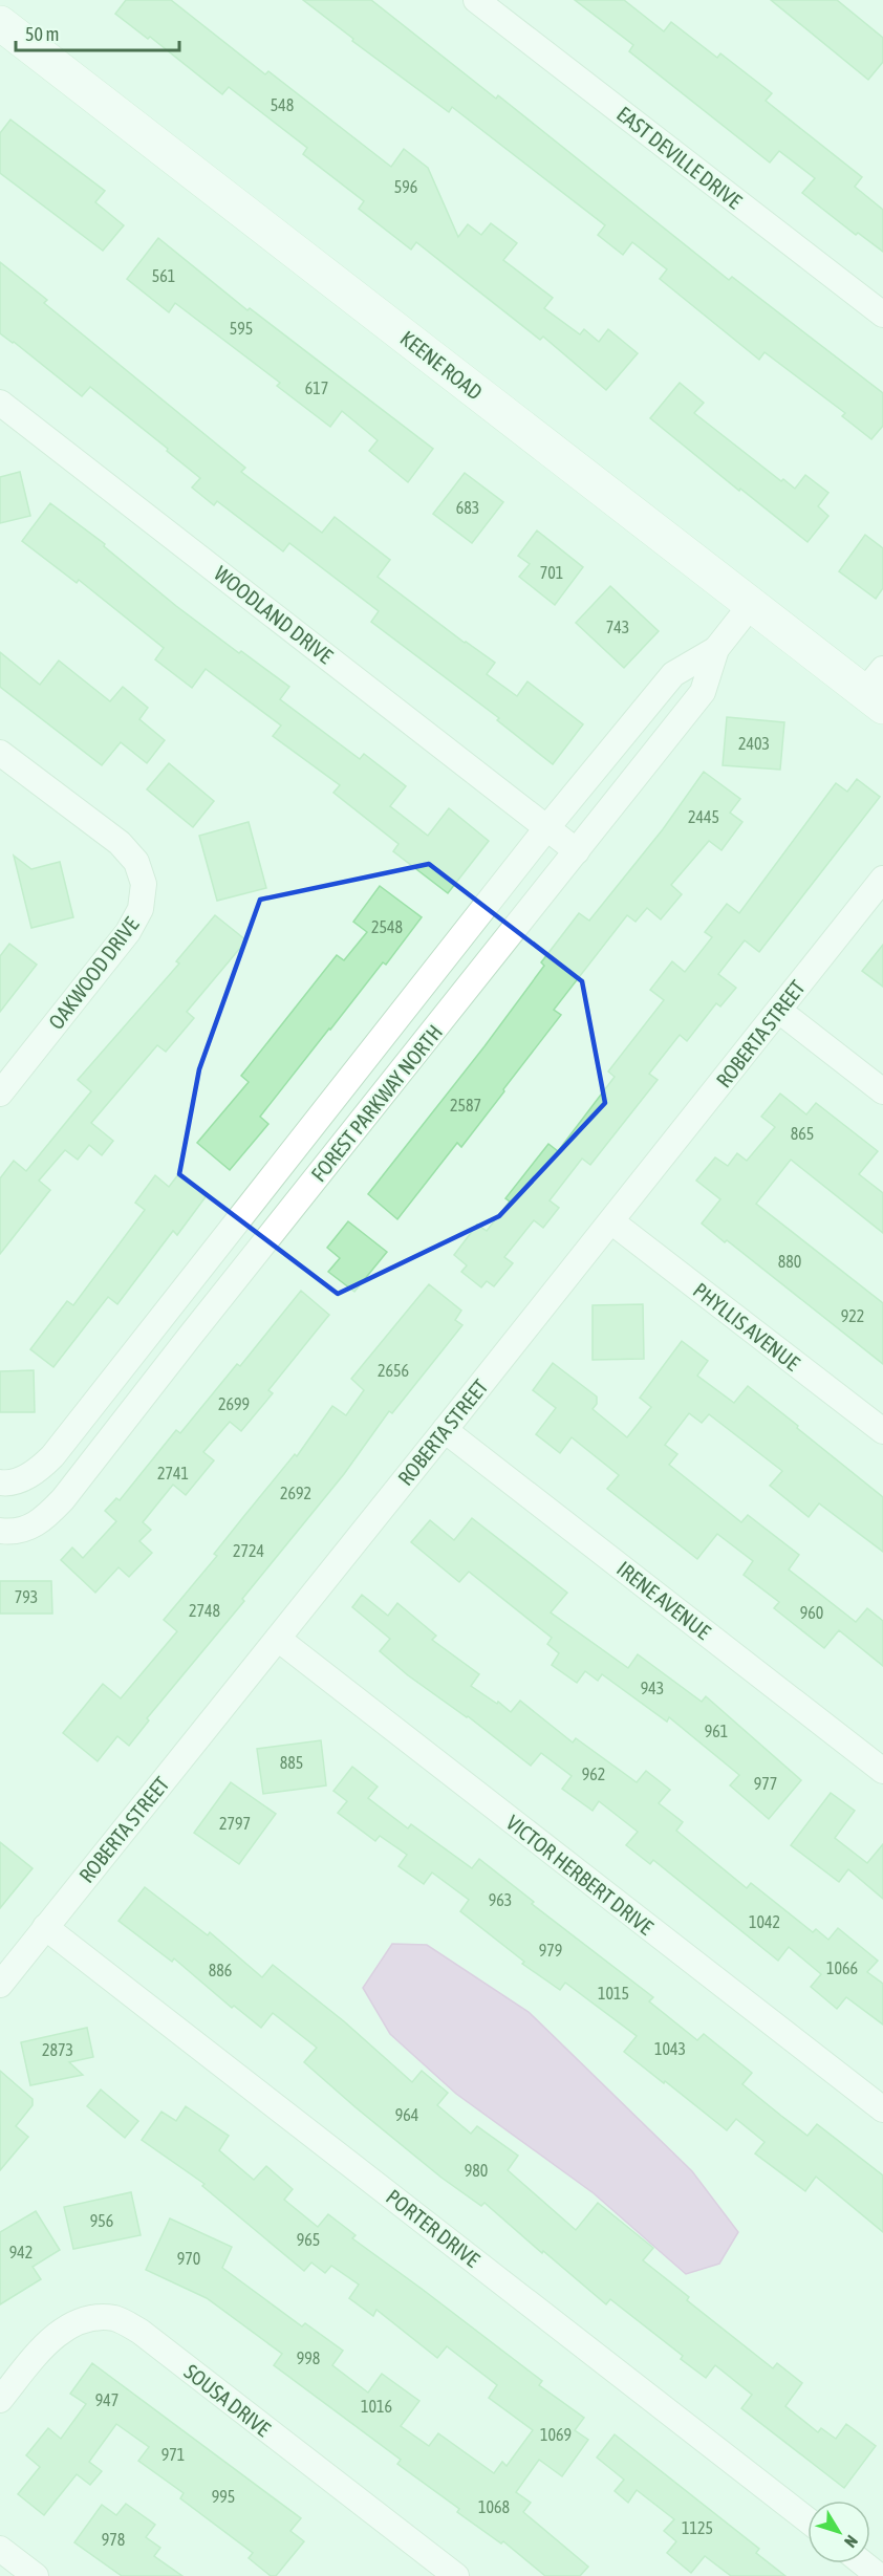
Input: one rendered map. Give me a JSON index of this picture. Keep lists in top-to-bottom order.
{
  "streets": {
    "main road": ["KEENE ROAD"],
    "street": [
      "EAST DEVILLE DRIVE",
      "WOODLAND DRIVE",
      "OAKWOOD DRIVE",
      "ROBERTA STREET",
      "FOREST PARKWAY NORTH",
      "PHYLLIS AVENUE",
      "IRENE AVENUE",
      "VICTOR HERBERT DRIVE",
      "PORTER DRIVE",
      "SOUSA DRIVE"
    ]
  },
  "crossings": [
    ["KEENE ROAD", "FOREST PARKWAY NORTH"],
    ["WOODLAND DRIVE", "FOREST PARKWAY NORTH"],
    ["ROBERTA STREET", "PHYLLIS AVENUE"],
    ["ROBERTA STREET", "IRENE AVENUE"],
    ["ROBERTA STREET", "VICTOR HERBERT DRIVE"],
    ["ROBERTA STREET", "PORTER DRIVE"]
  ],
  "house_numbers": [
    "548",
    "596",
    "561",
    "595",
    "617",
    "683",
    "701",
    "743",
    "2403",
    "2445",
    "2548",
    "2587",
    "865",
    "880",
    "922",
    "2656",
    "2699",
    "2741",
    "2692",
    "2724",
    "793",
    "2748",
    "960",
    "943",
    "961",
    "885",
    "962",
    "977",
    "2797",
    "963",
    "1042",
    "979",
    "1066",
    "886",
    "1015",
    "1043",
    "2873",
    "964",
    "980",
    "956",
    "965",
    "942",
    "970",
    "998",
    "947",
    "1016",
    "1069",
    "971",
    "995",
    "1068",
    "1125",
    "978"
  ],
  "scale_bar": "50 m",
  "north": "bottom right"
}
